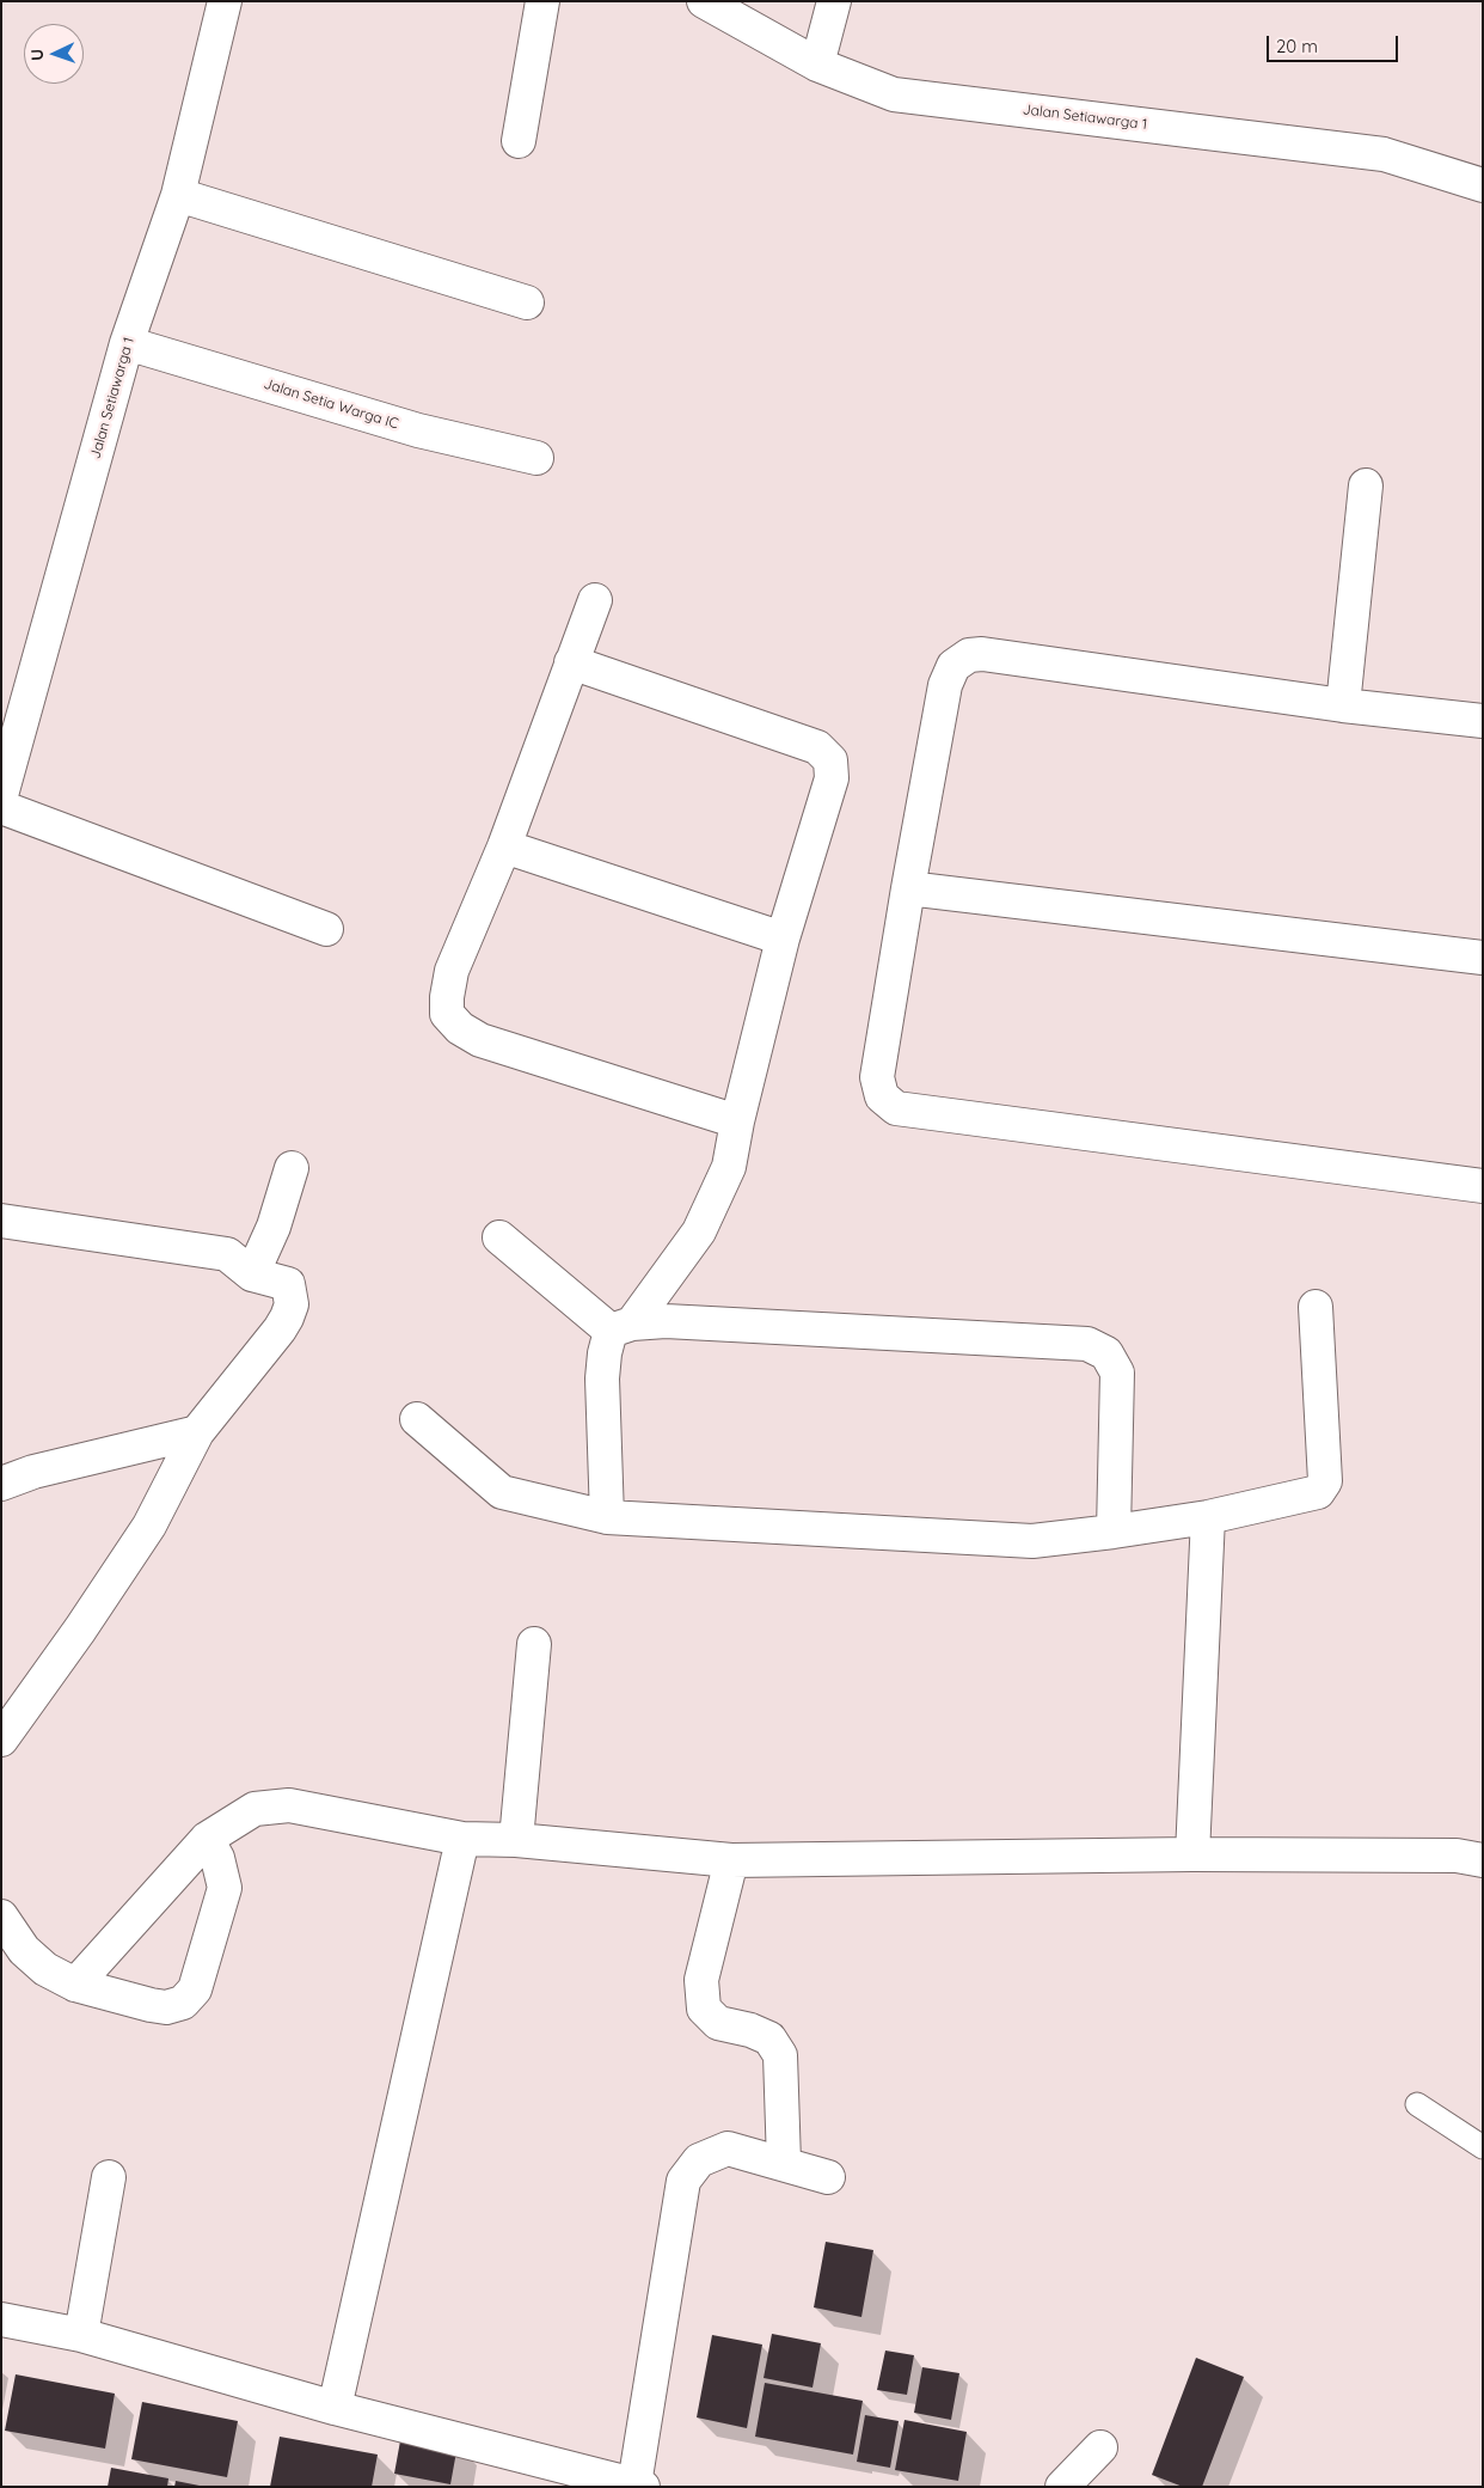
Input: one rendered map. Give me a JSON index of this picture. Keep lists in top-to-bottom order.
{
  "streets": {
    "street": ["Jalan Setiawarga 1", "Jalan Setia Warga IC"]
  },
  "crossings": [
    ["Jalan Setiawarga 1", "Jalan Setia Warga IC"]
  ],
  "scale_bar": "20 m",
  "north": "left"
}
